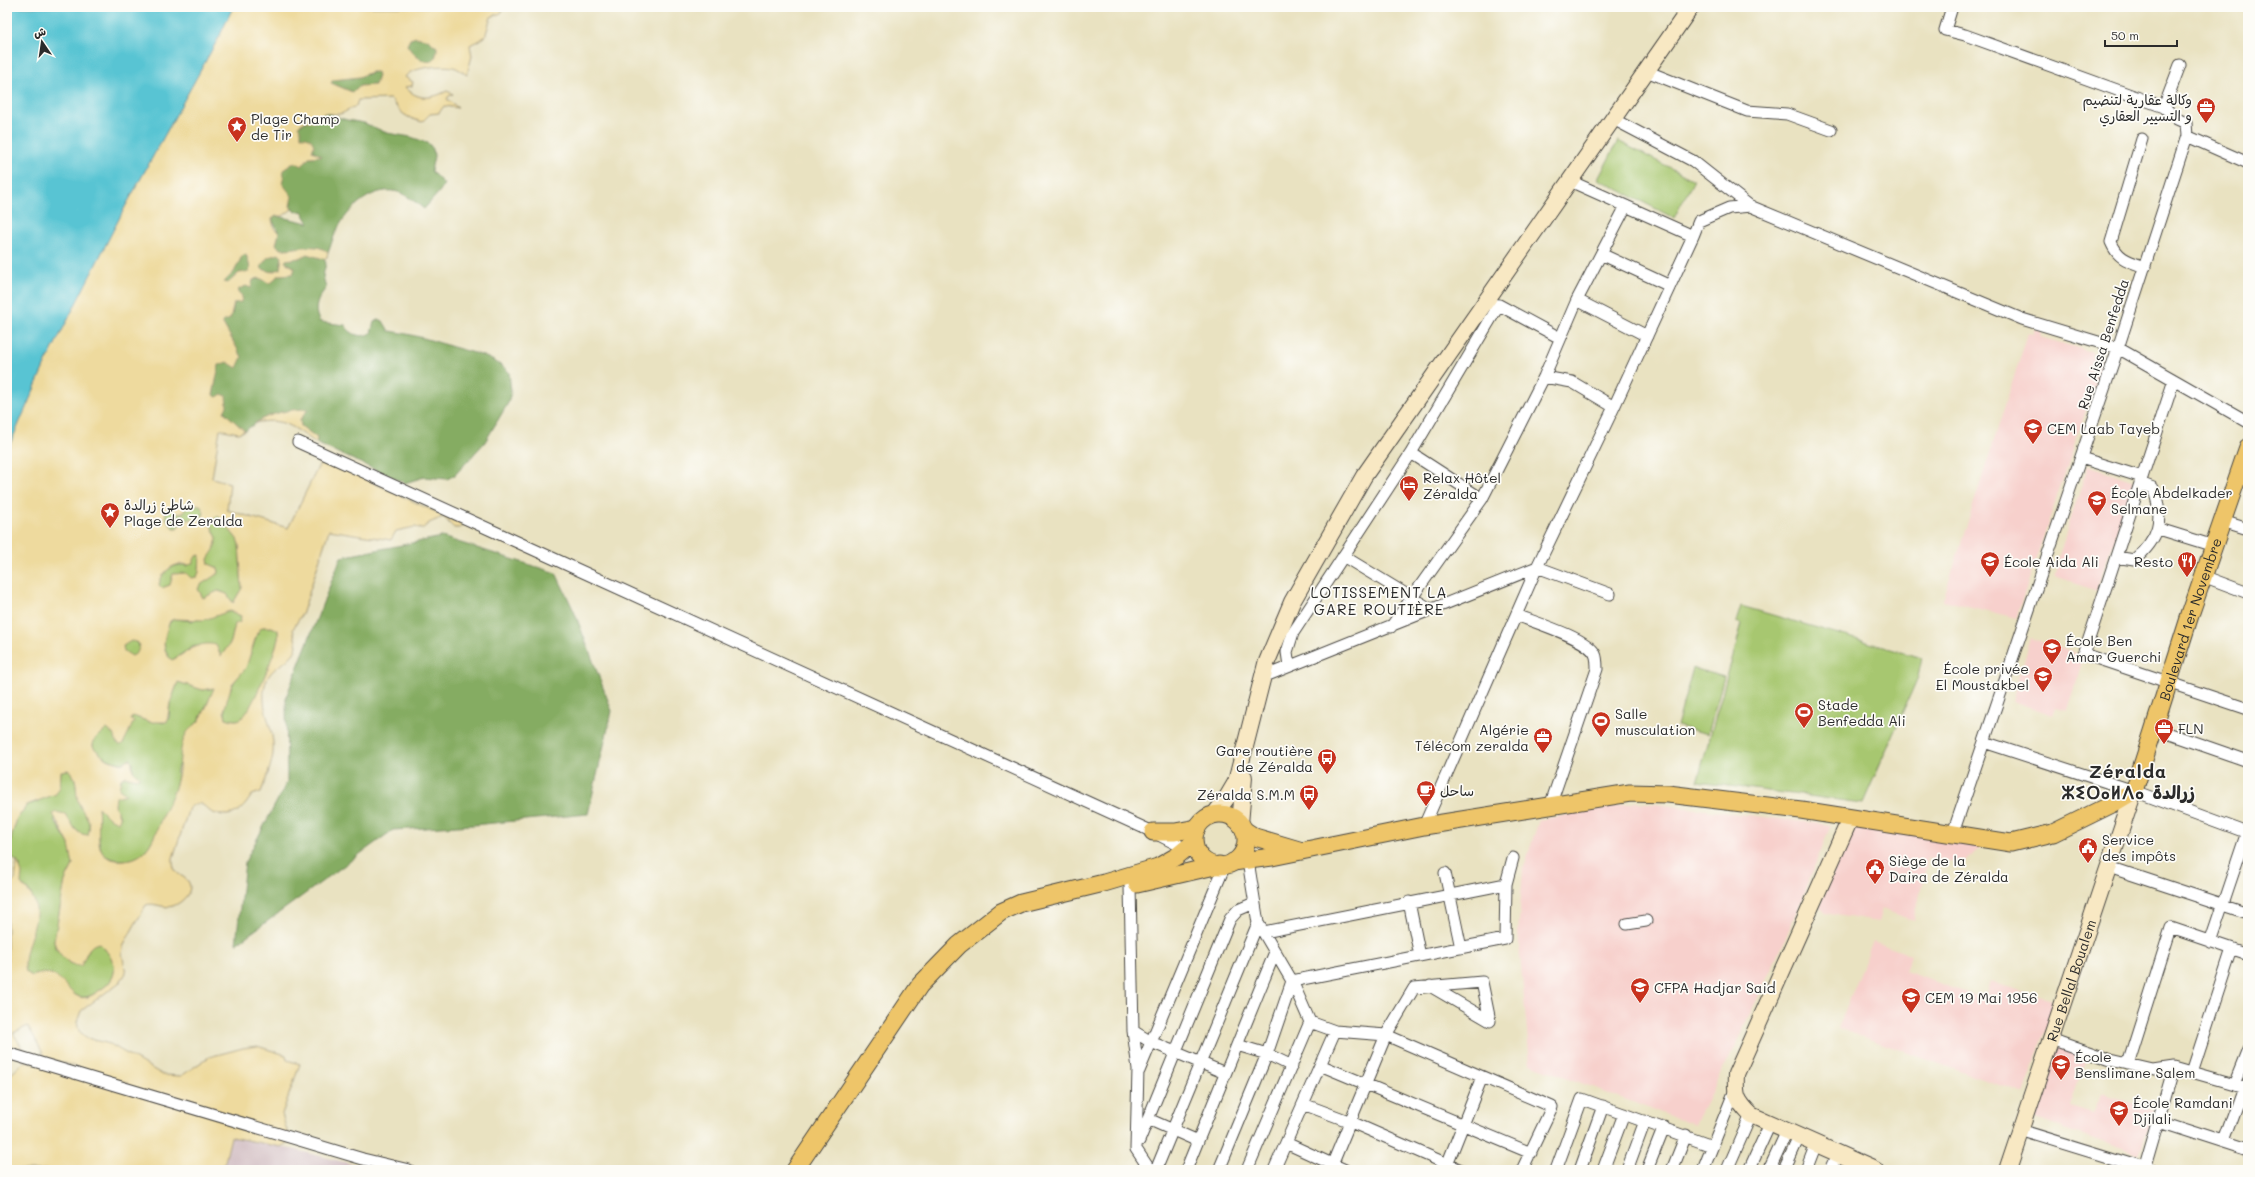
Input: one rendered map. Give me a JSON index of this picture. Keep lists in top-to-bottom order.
{
  "streets": {
    "main road": ["Boulevard 1er Novembre", "Rue Bellal Boualem"],
    "street": ["Rue Aissa Benfedda"]
  },
  "crossings": [
    ["Boulevard 1er Novembre", "Rue Bellal Boualem"]
  ],
  "districts": ["LOTISSEMENT LA GARE ROUTIÈRE", "Zéralda ⵣⵉⵔⴰⵍⴷⴰ زرالدة"],
  "places": {
    "office": ["وكالة عقارية لتنضيم و التسيير العقاري", "FLN", "Algérie Télécom zeralda"],
    "place": ["Plage Champ de Tir", "شاطئ زرالدة Plage de Zeralda"],
    "school or university": [
      "CEM Laab Tayeb",
      "École Abdelkader Selmane",
      "École Aida Ali",
      "École Ben Amar Guerchi",
      "École privée El Moustakbel",
      "CFPA Hadjar Said",
      "CEM 19 Mai 1956",
      "École Benslimane Salem",
      "École Ramdani Djilali"
    ],
    "hotel": ["Relax Hôtel Zéralda"],
    "restaurant": ["Resto"],
    "sports": ["Stade Benfedda Ali", "Salle musculation"],
    "bus stop": ["Gare routière de Zéralda", "Zéralda S.M.M"],
    "cafe": ["ساحل"],
    "public building": ["Service des impôts", "Siège de la Daira de Zéralda"]
  },
  "scale_bar": "50 m",
  "north": "top"
}
